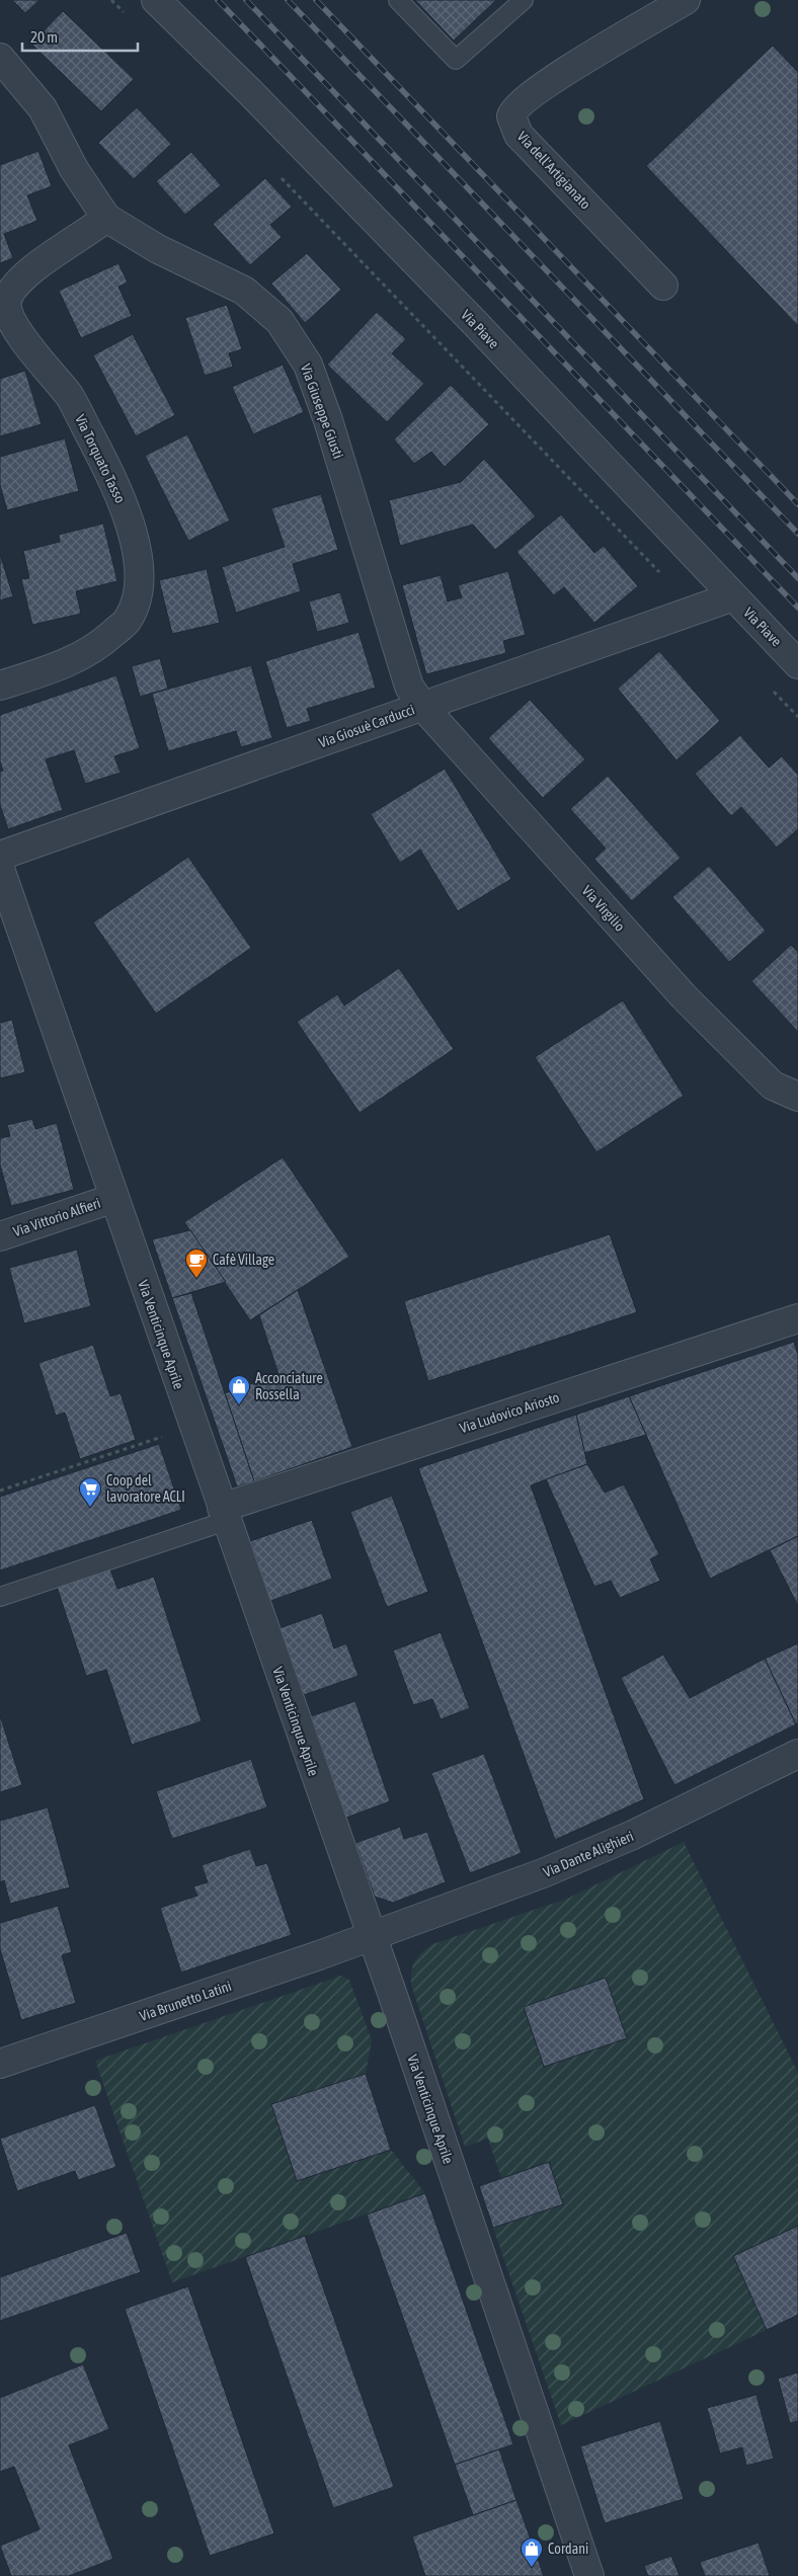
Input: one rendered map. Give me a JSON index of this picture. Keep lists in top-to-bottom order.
{
  "streets": {
    "street": [
      "Via dell'Artigianato",
      "Via Piave",
      "Via Giuseppe Giusti",
      "Via Torquato Tasso",
      "Via Giosuè Carducci",
      "Via Virgilio",
      "Via Vittorio Alfieri",
      "Via Venticinque Aprile",
      "Via Ludovico Ariosto",
      "Via Dante Alighieri",
      "Via Brunetto Latini"
    ]
  },
  "crossings": [
    ["Via Piave", "Via Giosuè Carducci"],
    ["Via Giuseppe Giusti", "Via Torquato Tasso"],
    ["Via Giuseppe Giusti", "Via Giosuè Carducci"],
    ["Via Giuseppe Giusti", "Via Virgilio"],
    ["Via Giosuè Carducci", "Via Virgilio"],
    ["Via Vittorio Alfieri", "Via Venticinque Aprile"],
    ["Via Venticinque Aprile", "Via Ludovico Ariosto"],
    ["Via Venticinque Aprile", "Via Dante Alighieri"],
    ["Via Venticinque Aprile", "Via Brunetto Latini"],
    ["Via Dante Alighieri", "Via Brunetto Latini"]
  ],
  "places": {
    "cafe": ["Cafè Village"],
    "shop": ["Acconciature Rossella", "Cordani"],
    "supermarket": ["Coop del lavoratore ACLI"]
  },
  "scale_bar": "20 m"
}
